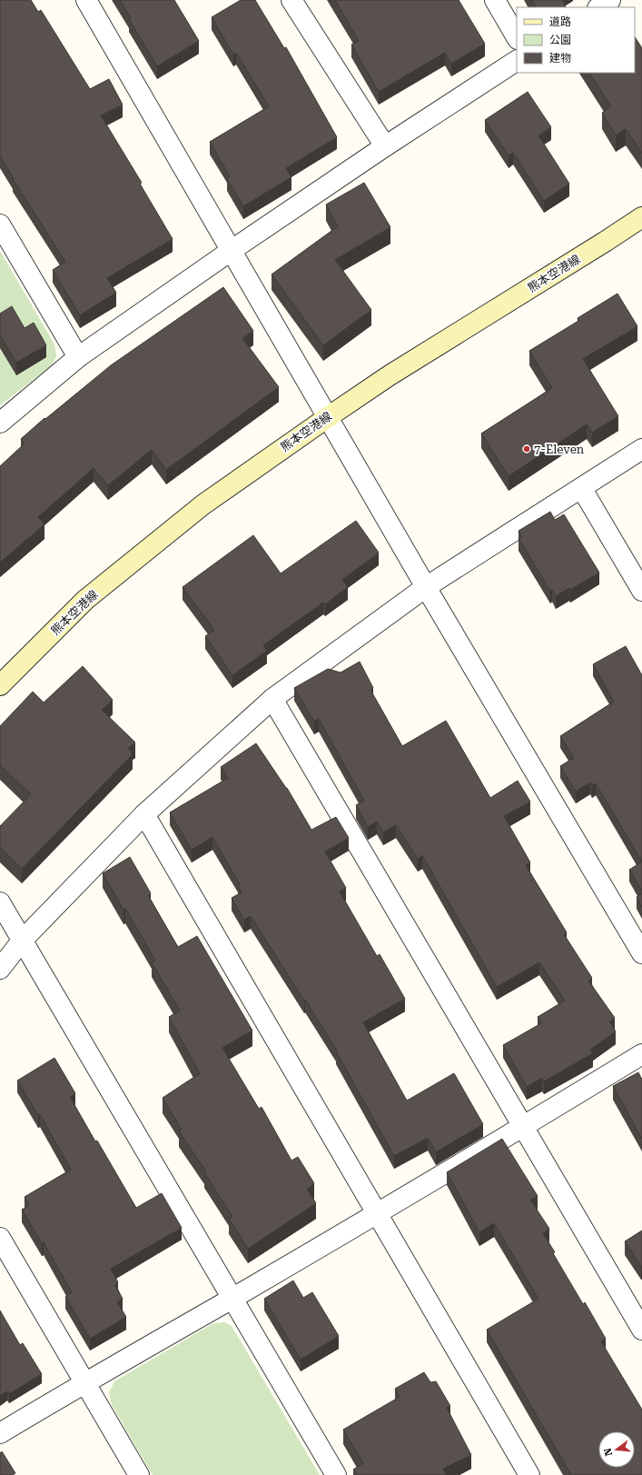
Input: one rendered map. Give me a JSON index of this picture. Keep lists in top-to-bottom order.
{
  "streets": {
    "main road": ["熊本空港線"]
  },
  "places": ["7-Eleven"],
  "legend": ["道路", "公園", "建物"],
  "north": "left"
}
